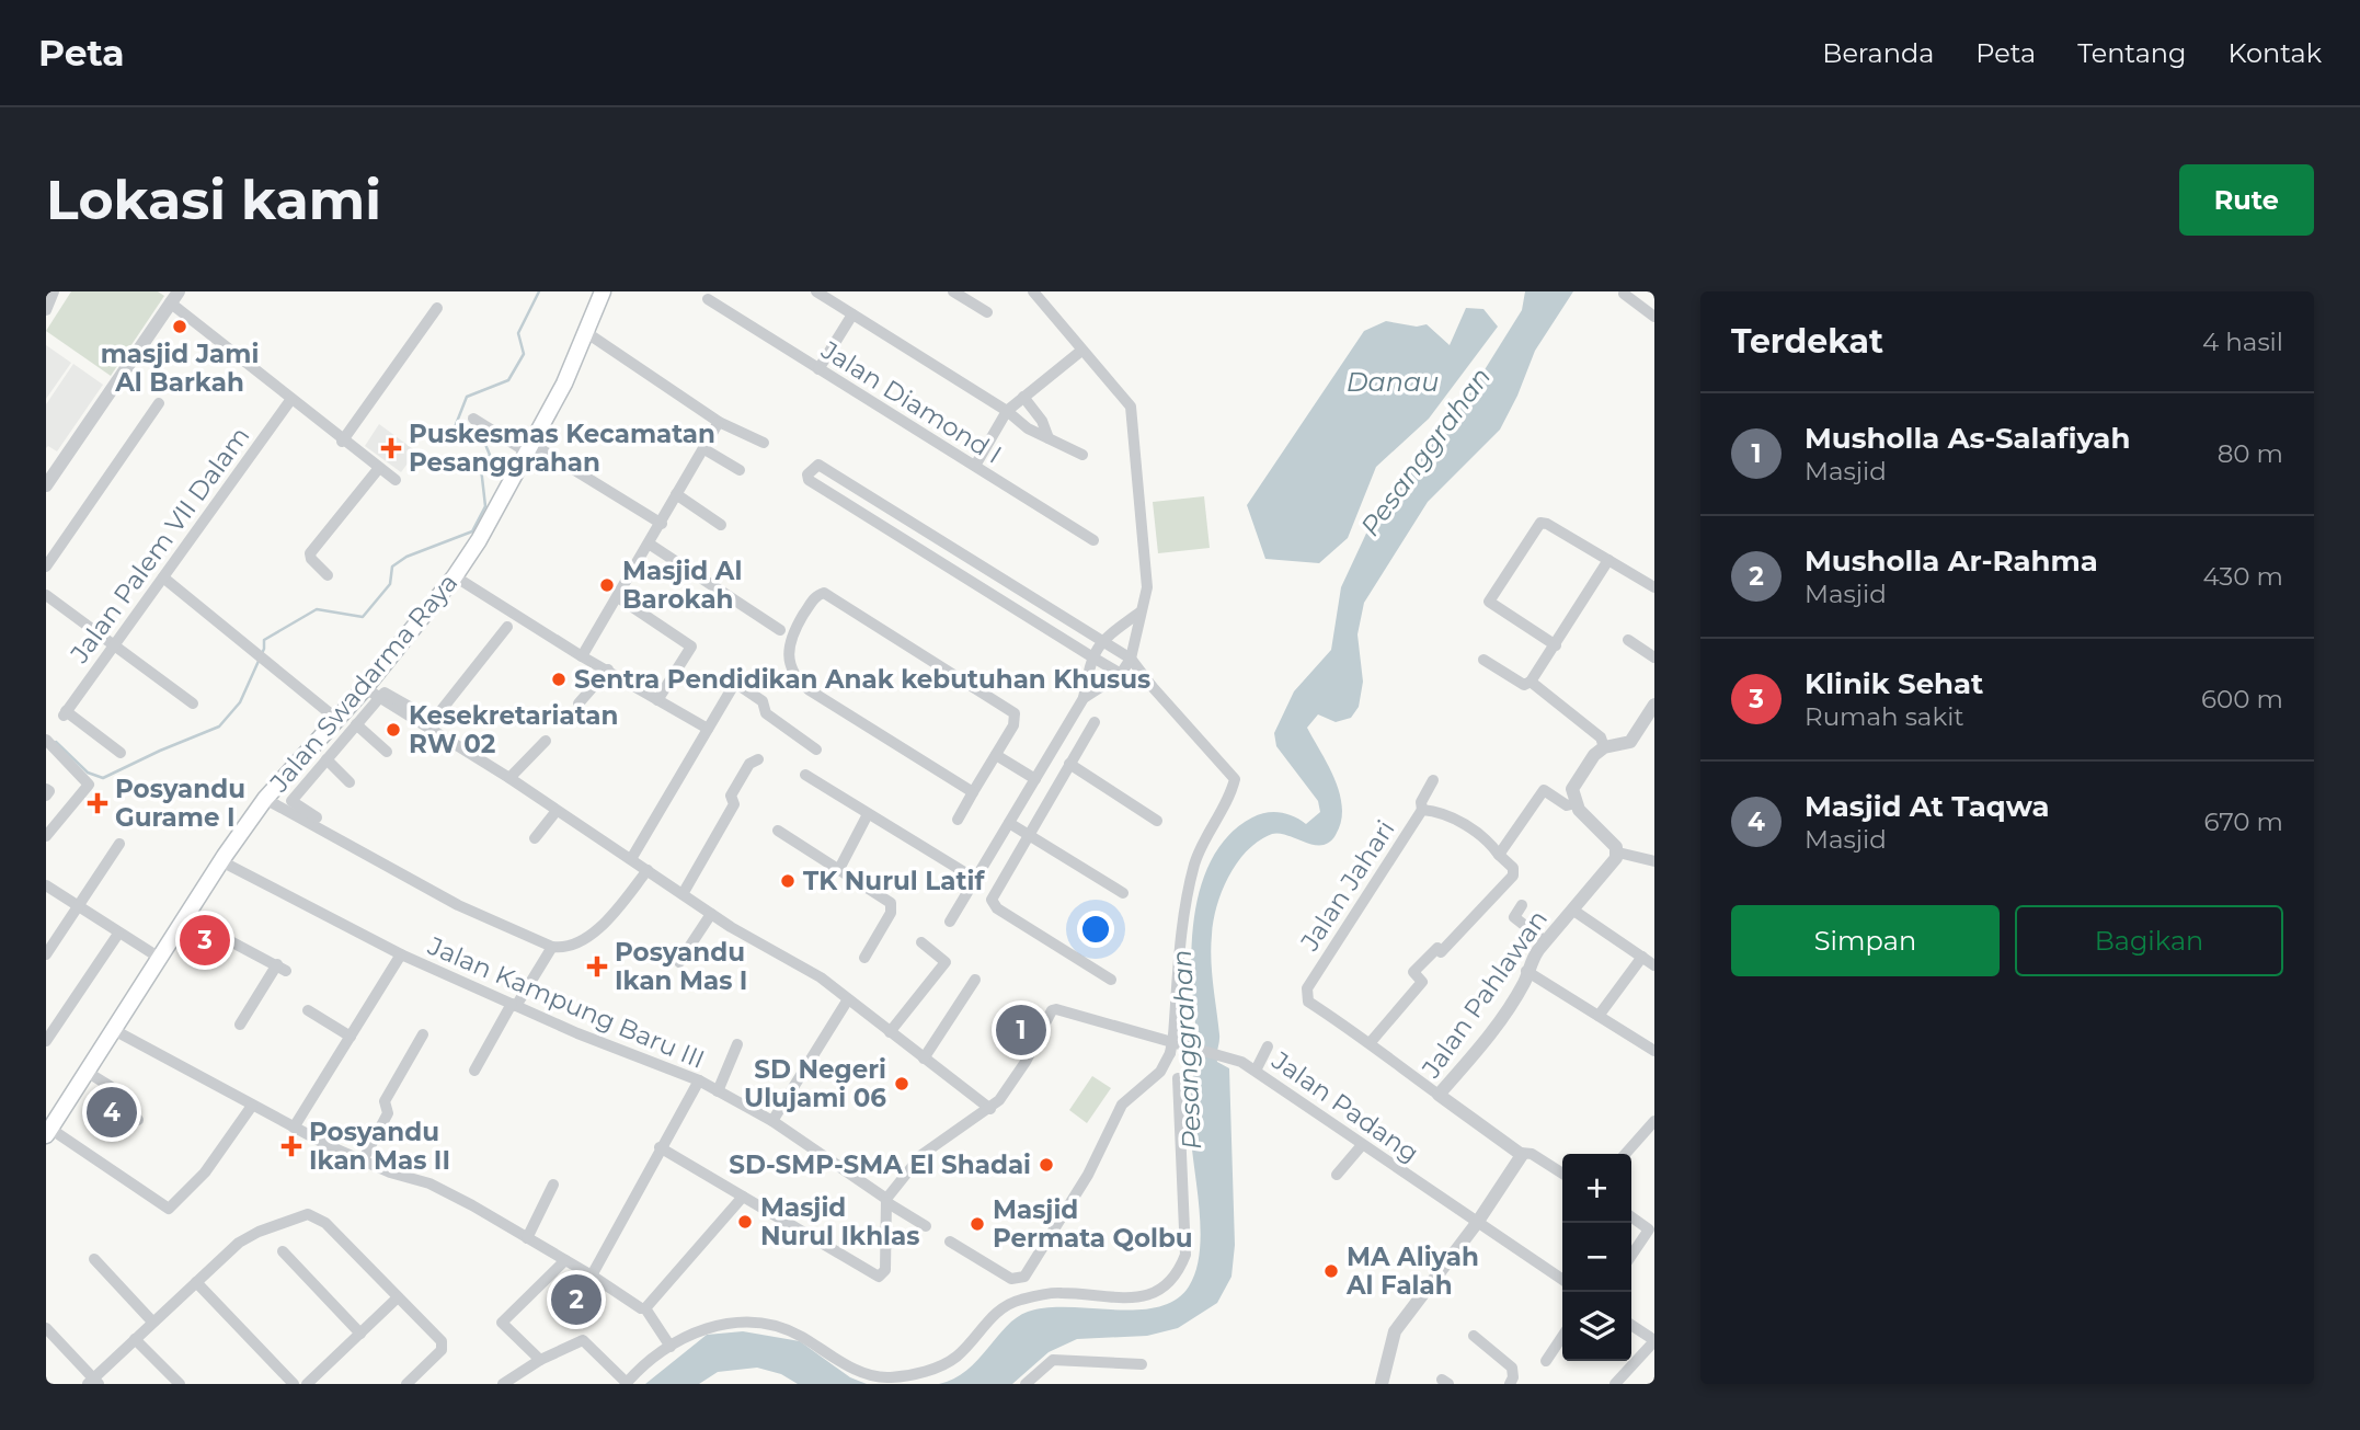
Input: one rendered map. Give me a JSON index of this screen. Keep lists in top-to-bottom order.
{
  "streets": {
    "main road": ["Jalan Swadarma Raya"],
    "street": [
      "Jalan Diamond I",
      "Jalan Palem VII Dalam",
      "Jalan Jahari",
      "Jalan Pahlawan",
      "Jalan Kampung Baru III",
      "Jalan Padang"
    ]
  },
  "crossings": [
    ["Jalan Swadarma Raya", "Jalan Kampung Baru III"],
    ["Jalan Jahari", "Jalan Pahlawan"]
  ],
  "water": ["Danau", "Pesanggrahan"],
  "places": {
    "other": [
      "masjid Jami Al Barkah",
      "Masjid Al Barokah",
      "Sentra Pendidikan Anak kebutuhan Khusus",
      "Kesekretariatan RW 02",
      "TK Nurul Latif",
      "SD Negeri Ulujami 06",
      "SD-SMP-SMA El Shadai",
      "Masjid Nurul Ikhlas",
      "Masjid Permata Qolbu",
      "MA Aliyah Al Falah"
    ],
    "health": [
      "Puskesmas Kecamatan Pesanggrahan",
      "Posyandu Gurame I",
      "Posyandu Ikan Mas I",
      "Posyandu Ikan Mas II"
    ]
  },
  "page": {
    "header": "Peta",
    "nav": [
      "Beranda",
      "Peta",
      "Tentang",
      "Kontak"
    ],
    "buttons": [
      "Rute",
      ["Simpan", "Bagikan"]
    ],
    "title": "Lokasi kami",
    "heading": ["Terdekat", "4 hasil"],
    "list": [
      {
        "mark": "1",
        "name": "Musholla As-Salafiyah",
        "note": "Masjid",
        "value": "80 m"
      },
      {
        "mark": "2",
        "name": "Musholla Ar-Rahma",
        "note": "Masjid",
        "value": "430 m"
      },
      {
        "mark": "3",
        "name": "Klinik Sehat",
        "note": "Rumah sakit",
        "value": "600 m"
      },
      {
        "mark": "4",
        "name": "Masjid At Taqwa",
        "note": "Masjid",
        "value": "670 m"
      }
    ],
    "pins": [
      "3",
      "1",
      "4",
      "2"
    ],
    "map_buttons": ["+", "−"]
  }
}
